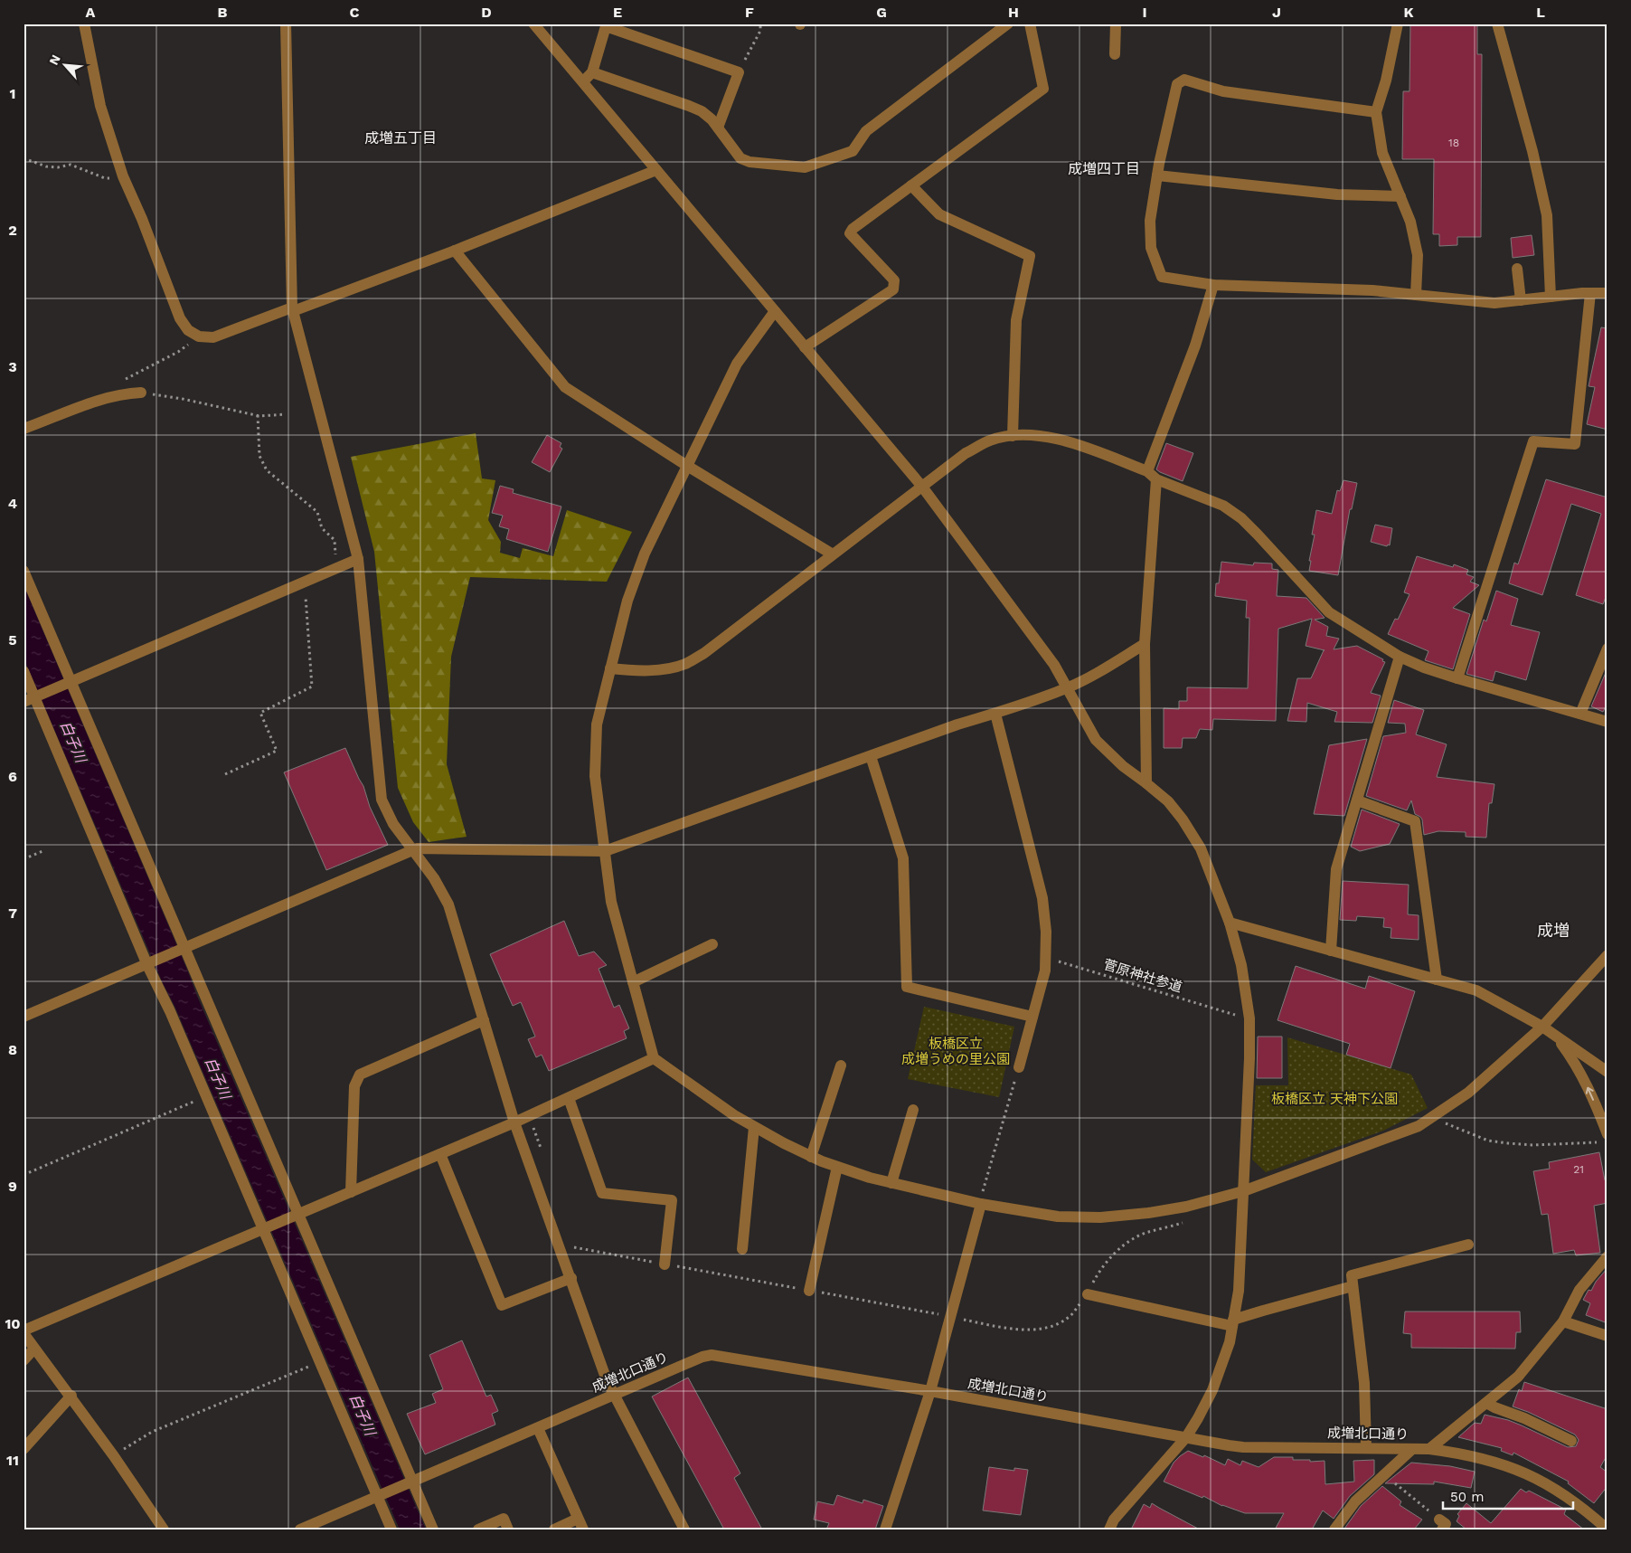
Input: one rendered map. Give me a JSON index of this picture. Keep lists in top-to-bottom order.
{
  "streets": {
    "street": ["成増北口通り"],
    "path": ["菅原神社参道"]
  },
  "districts": ["成増五丁目", "成増四丁目", "成増"],
  "water": ["白子川"],
  "parks": ["板橋区立 成増うめの里公園", "板橋区立 天神下公園"],
  "house_numbers": ["18", "21"],
  "scale_bar": "50 m",
  "north": "top left",
  "grid": {
    "columns": [
      "A",
      "B",
      "C",
      "D",
      "E",
      "F",
      "G",
      "H",
      "I",
      "J",
      "K",
      "L"
    ],
    "rows": [
      "1",
      "2",
      "3",
      "4",
      "5",
      "6",
      "7",
      "8",
      "9",
      "10",
      "11"
    ]
  }
}
